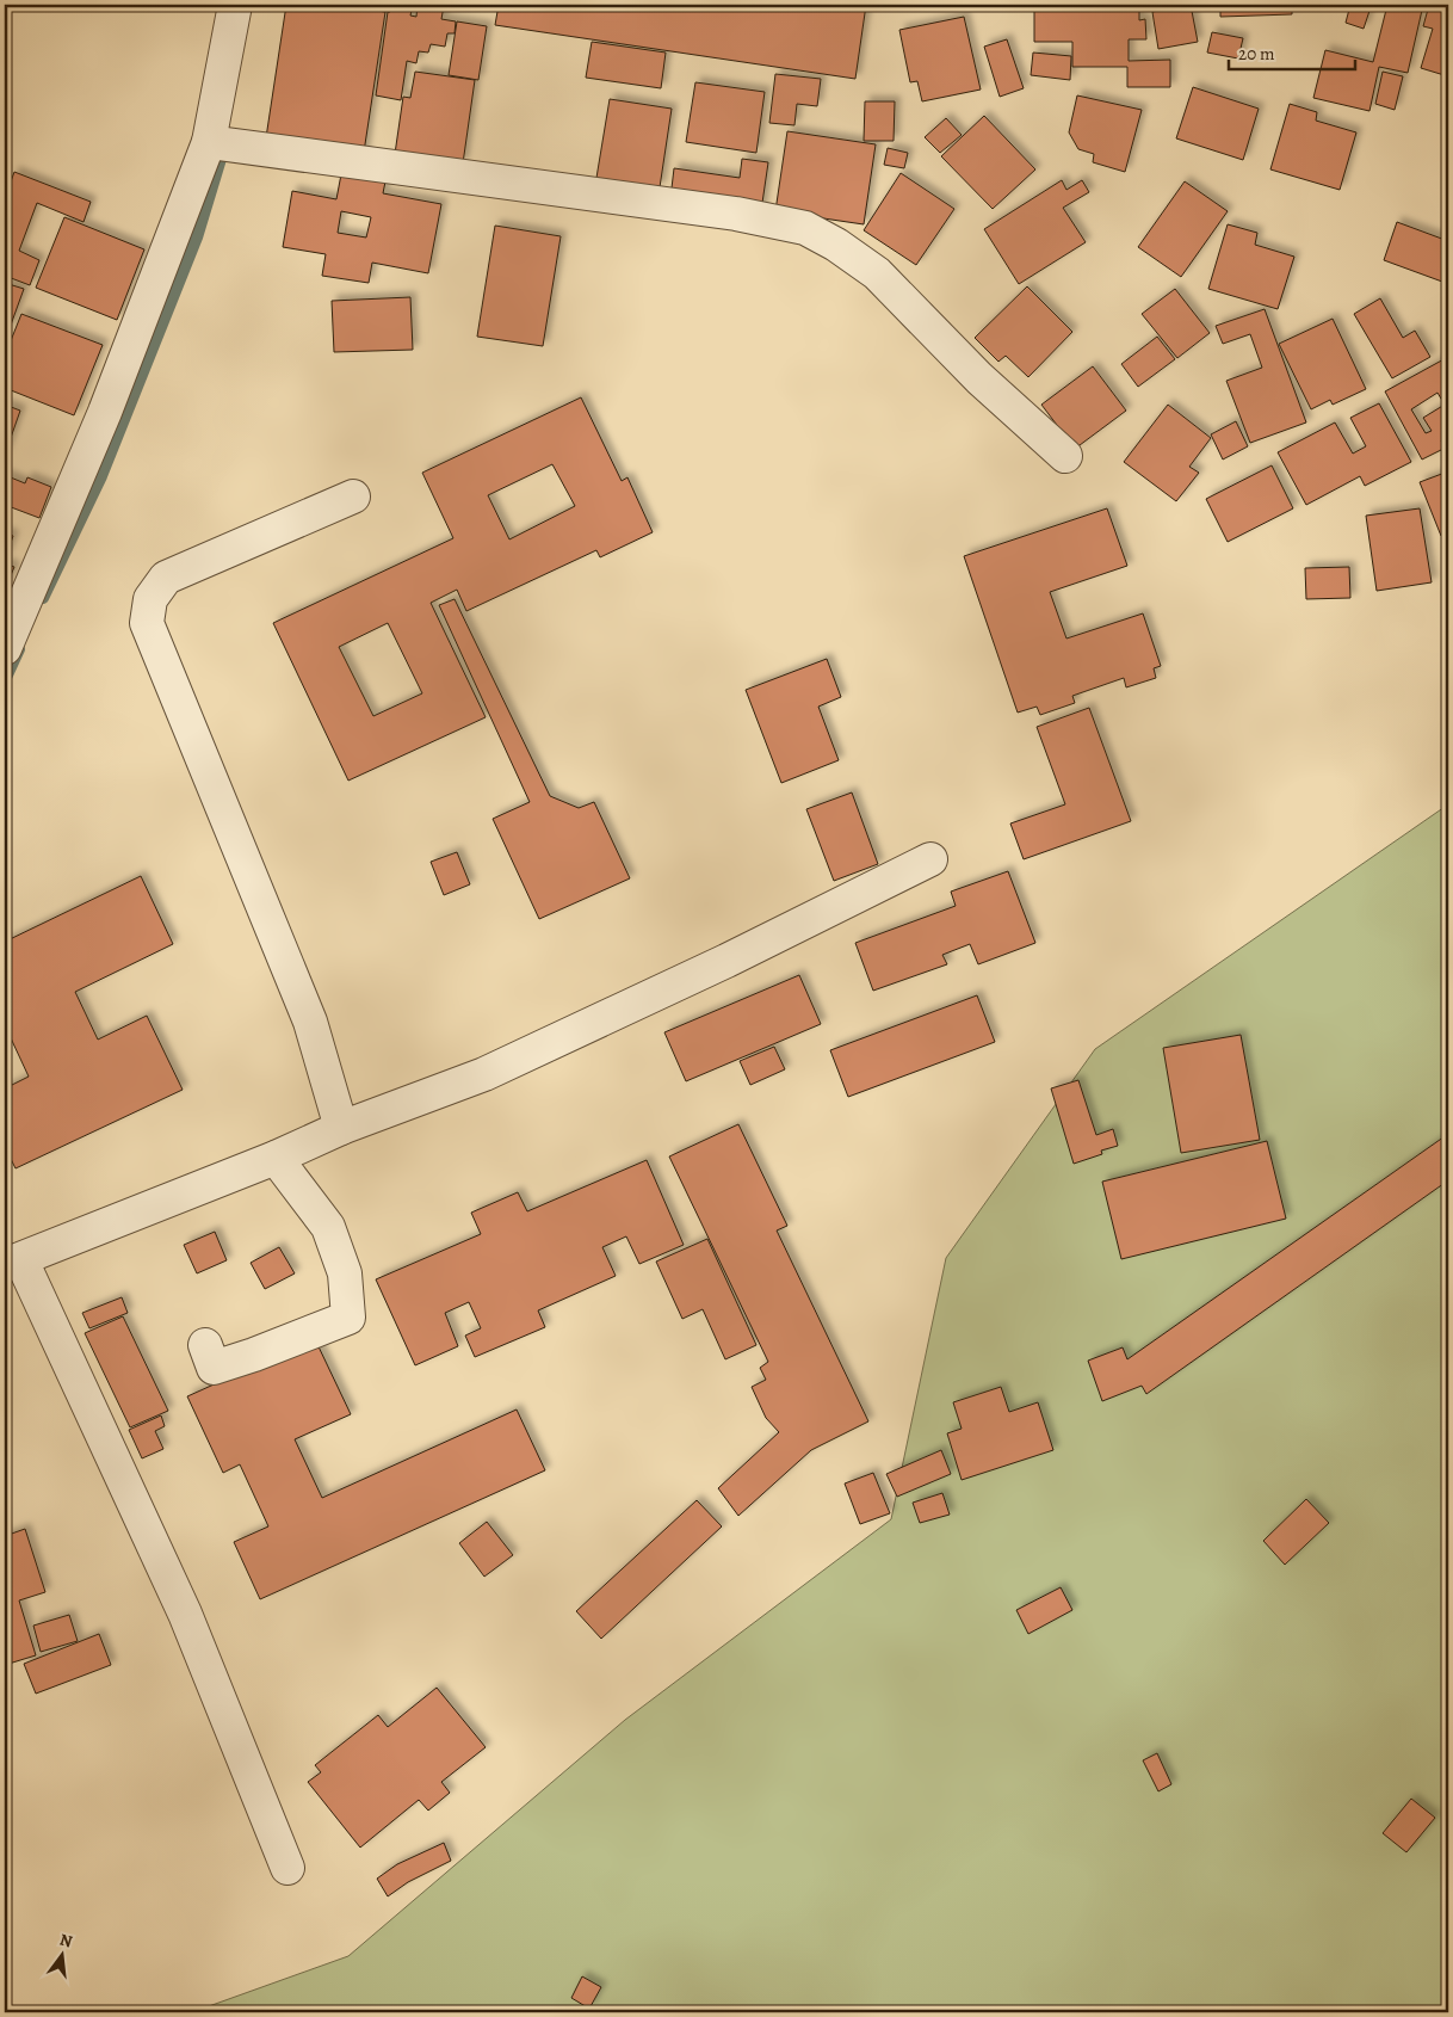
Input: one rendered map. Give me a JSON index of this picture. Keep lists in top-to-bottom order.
{
  "scale_bar": "20 m",
  "north": "top"
}
